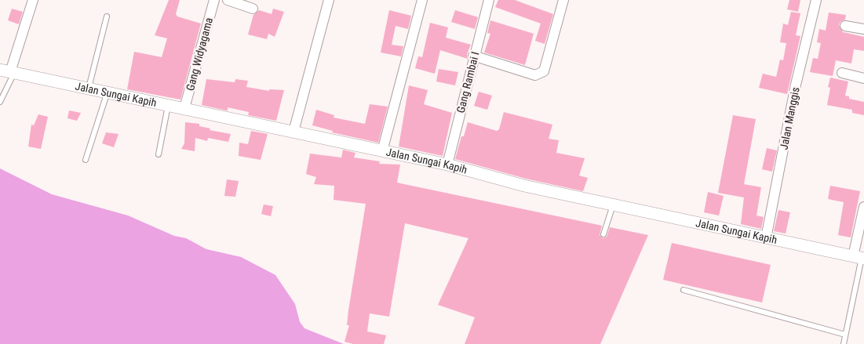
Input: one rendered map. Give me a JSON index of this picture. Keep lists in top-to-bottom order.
{
  "streets": {
    "street": [
      "Gang Widyagama",
      "Gang Rambai I",
      "Jalan Sungai Kapih",
      "Jalan Manggis"
    ]
  },
  "crossings": [
    ["Gang Widyagama", "Jalan Sungai Kapih"],
    ["Gang Rambai I", "Jalan Sungai Kapih"],
    ["Jalan Sungai Kapih", "Jalan Manggis"]
  ]
}
